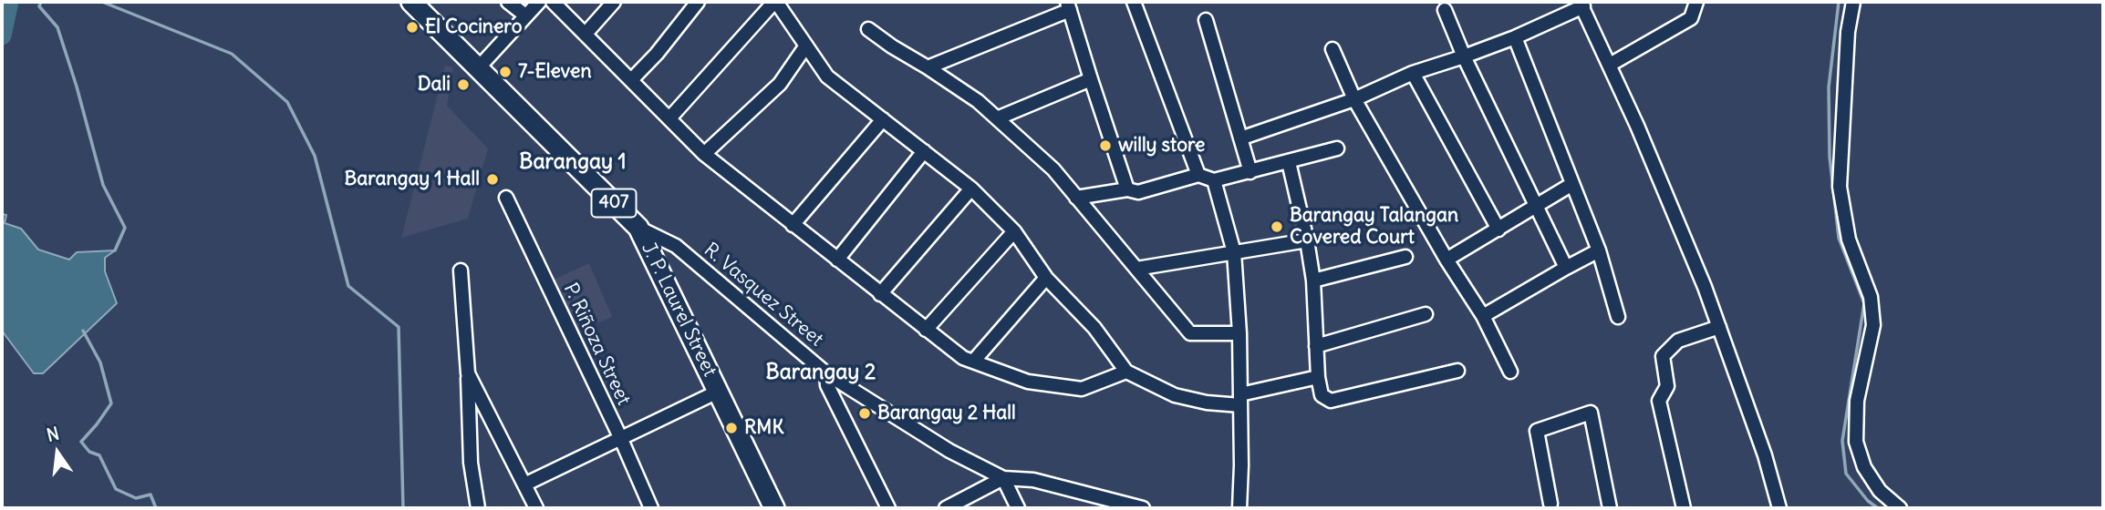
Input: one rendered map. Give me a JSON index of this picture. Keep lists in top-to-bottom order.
{
  "streets": {
    "main road": ["407", "J. P. Laurel Street"],
    "street": ["R. Vasquez Street", "P. Riñoza Street"]
  },
  "crossings": [
    ["R. Vasquez Street", "J. P. Laurel Street"]
  ],
  "districts": ["Barangay 1", "Barangay 2"],
  "places": [
    "El Cocinero",
    "7-Eleven",
    "Dali",
    "willy store",
    "Barangay 1 Hall",
    "Barangay Talangan Covered Court",
    "Barangay 2 Hall",
    "RMK"
  ],
  "north": "top"
}
